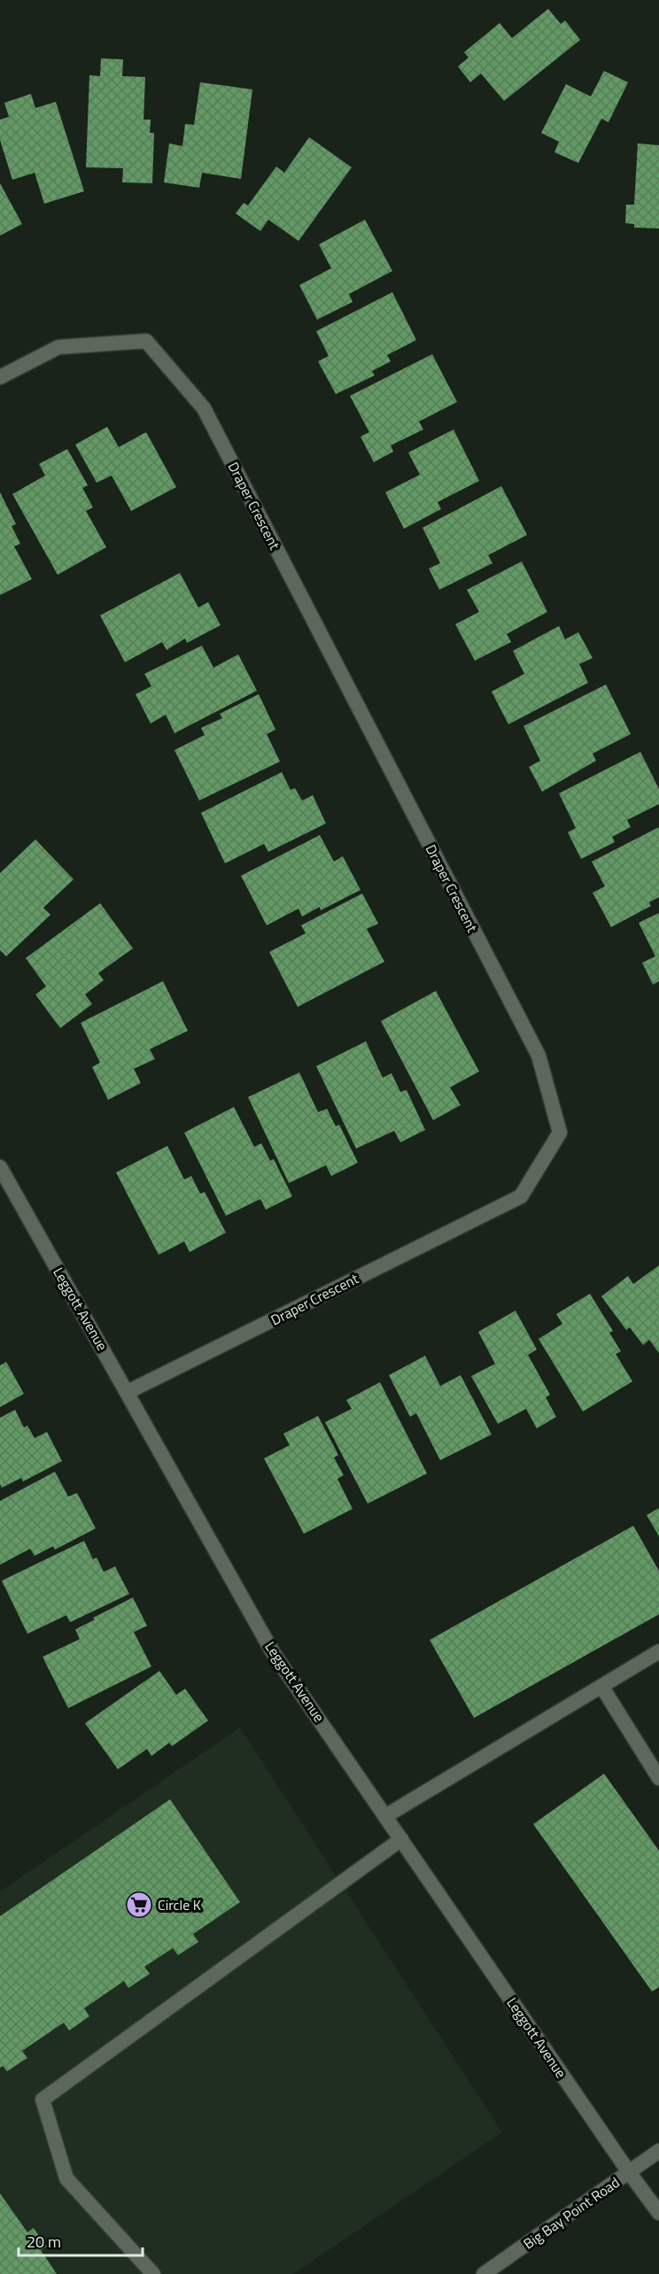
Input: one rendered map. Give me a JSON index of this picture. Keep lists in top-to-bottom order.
{
  "streets": {
    "street": ["Draper Crescent", "Leggott Avenue", "Big Bay Point Road"]
  },
  "crossings": [
    ["Draper Crescent", "Leggott Avenue"],
    ["Leggott Avenue", "Big Bay Point Road"]
  ],
  "places": {
    "supermarket": ["Circle K"]
  },
  "scale_bar": "20 m"
}
